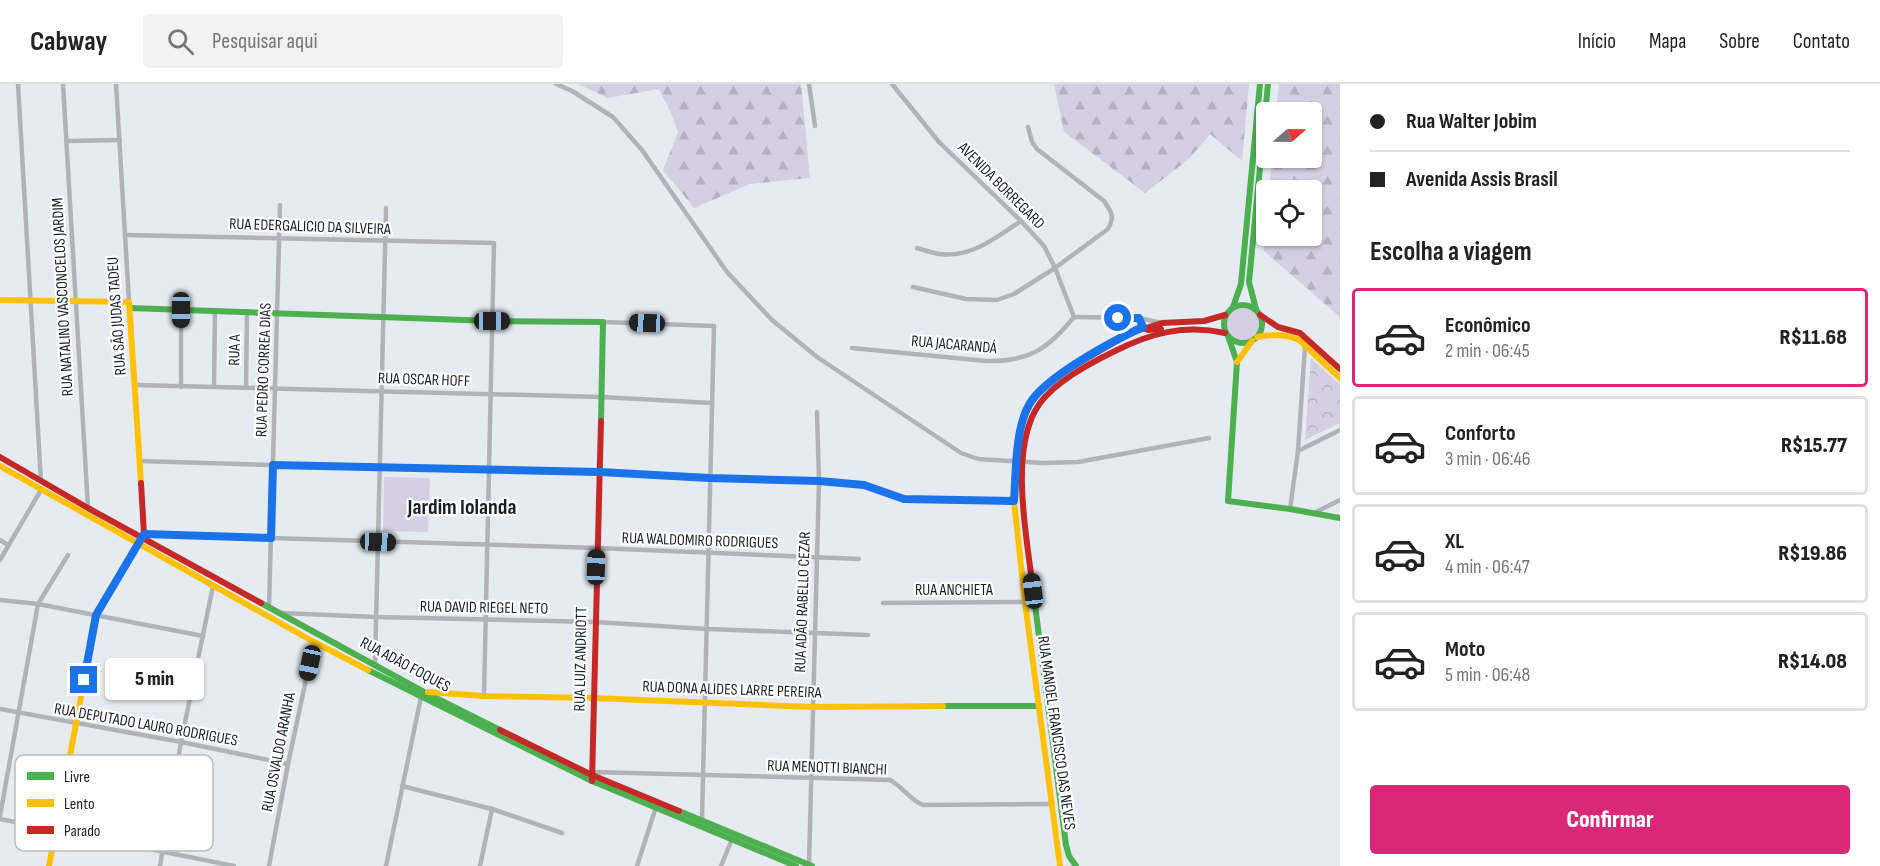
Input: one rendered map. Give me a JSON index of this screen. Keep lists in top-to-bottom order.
{
  "streets": {
    "main road": [
      "RUA SÃO JUDAS TADEU",
      "RUA LUIZ ANDRIOTT",
      "RUA ADÃO FOQUES",
      "RUA DONA ALIDES LARRE PEREIRA",
      "RUA MANOEL FRANCISCO DAS NEVES"
    ],
    "street": [
      "AVENIDA BORREGARD",
      "RUA EDERGALICIO DA SILVEIRA",
      "RUA NATALINO VASCONCELOS JARDIM",
      "RUA JACARANDÁ",
      "RUA A",
      "RUA PEDRO CORREA DIAS",
      "RUA OSCAR HOFF",
      "RUA WALDOMIRO RODRIGUES",
      "RUA ANCHIETA",
      "RUA ADÃO RABELLO CEZAR",
      "RUA DAVID RIEGEL NETO",
      "RUA DEPUTADO LAURO RODRIGUES",
      "RUA OSVALDO ARANHA",
      "RUA MENOTTI BIANCHI"
    ]
  },
  "crossings": [
    ["AVENIDA BORREGARD", "RUA JACARANDÁ"],
    ["RUA EDERGALICIO DA SILVEIRA", "RUA SÃO JUDAS TADEU"],
    ["RUA EDERGALICIO DA SILVEIRA", "RUA PEDRO CORREA DIAS"],
    ["RUA NATALINO VASCONCELOS JARDIM", "RUA ADÃO FOQUES"],
    ["RUA SÃO JUDAS TADEU", "RUA OSCAR HOFF"],
    ["RUA SÃO JUDAS TADEU", "RUA WALDOMIRO RODRIGUES"],
    ["RUA SÃO JUDAS TADEU", "RUA ADÃO FOQUES"],
    ["RUA A", "RUA OSCAR HOFF"],
    ["RUA PEDRO CORREA DIAS", "RUA OSCAR HOFF"],
    ["RUA PEDRO CORREA DIAS", "RUA WALDOMIRO RODRIGUES"],
    ["RUA PEDRO CORREA DIAS", "RUA ADÃO FOQUES"],
    ["RUA OSCAR HOFF", "RUA LUIZ ANDRIOTT"],
    ["RUA WALDOMIRO RODRIGUES", "RUA ADÃO RABELLO CEZAR"],
    ["RUA WALDOMIRO RODRIGUES", "RUA LUIZ ANDRIOTT"],
    ["RUA WALDOMIRO RODRIGUES", "RUA ADÃO FOQUES"],
    ["RUA ANCHIETA", "RUA MANOEL FRANCISCO DAS NEVES"],
    ["RUA ADÃO RABELLO CEZAR", "RUA DAVID RIEGEL NETO"],
    ["RUA ADÃO RABELLO CEZAR", "RUA ADÃO FOQUES"],
    ["RUA ADÃO RABELLO CEZAR", "RUA DONA ALIDES LARRE PEREIRA"],
    ["RUA ADÃO RABELLO CEZAR", "RUA MENOTTI BIANCHI"],
    ["RUA DAVID RIEGEL NETO", "RUA LUIZ ANDRIOTT"],
    ["RUA DAVID RIEGEL NETO", "RUA ADÃO FOQUES"],
    ["RUA LUIZ ANDRIOTT", "RUA ADÃO FOQUES"],
    ["RUA LUIZ ANDRIOTT", "RUA DONA ALIDES LARRE PEREIRA"],
    ["RUA LUIZ ANDRIOTT", "RUA MENOTTI BIANCHI"],
    ["RUA ADÃO FOQUES", "RUA DONA ALIDES LARRE PEREIRA"],
    ["RUA ADÃO FOQUES", "RUA OSVALDO ARANHA"],
    ["RUA ADÃO FOQUES", "RUA MENOTTI BIANCHI"],
    ["RUA DONA ALIDES LARRE PEREIRA", "RUA MANOEL FRANCISCO DAS NEVES"],
    ["RUA DEPUTADO LAURO RODRIGUES", "RUA OSVALDO ARANHA"],
    ["RUA MANOEL FRANCISCO DAS NEVES", "RUA MENOTTI BIANCHI"]
  ],
  "districts": ["Jardim Iolanda"],
  "legend": ["Livre", "Lento", "Parado"],
  "north": "right",
  "page": {
    "header": "Cabway",
    "search": "Pesquisar aqui",
    "nav": [
      "Início",
      "Mapa",
      "Sobre",
      "Contato"
    ],
    "banner": ["Rua Walter Jobim", "Avenida Assis Brasil"],
    "heading": "Escolha a viagem",
    "list": [
      {
        "name": "Econômico",
        "note": "2 min · 06:45",
        "value": "R$11.68"
      },
      {
        "name": "Conforto",
        "note": "3 min · 06:46",
        "value": "R$15.77"
      },
      {
        "name": "XL",
        "note": "4 min · 06:47",
        "value": "R$19.86"
      },
      {
        "name": "Moto",
        "note": "5 min · 06:48",
        "value": "R$14.08"
      }
    ],
    "bubble": "5 min",
    "buttons": "Confirmar"
  }
}
